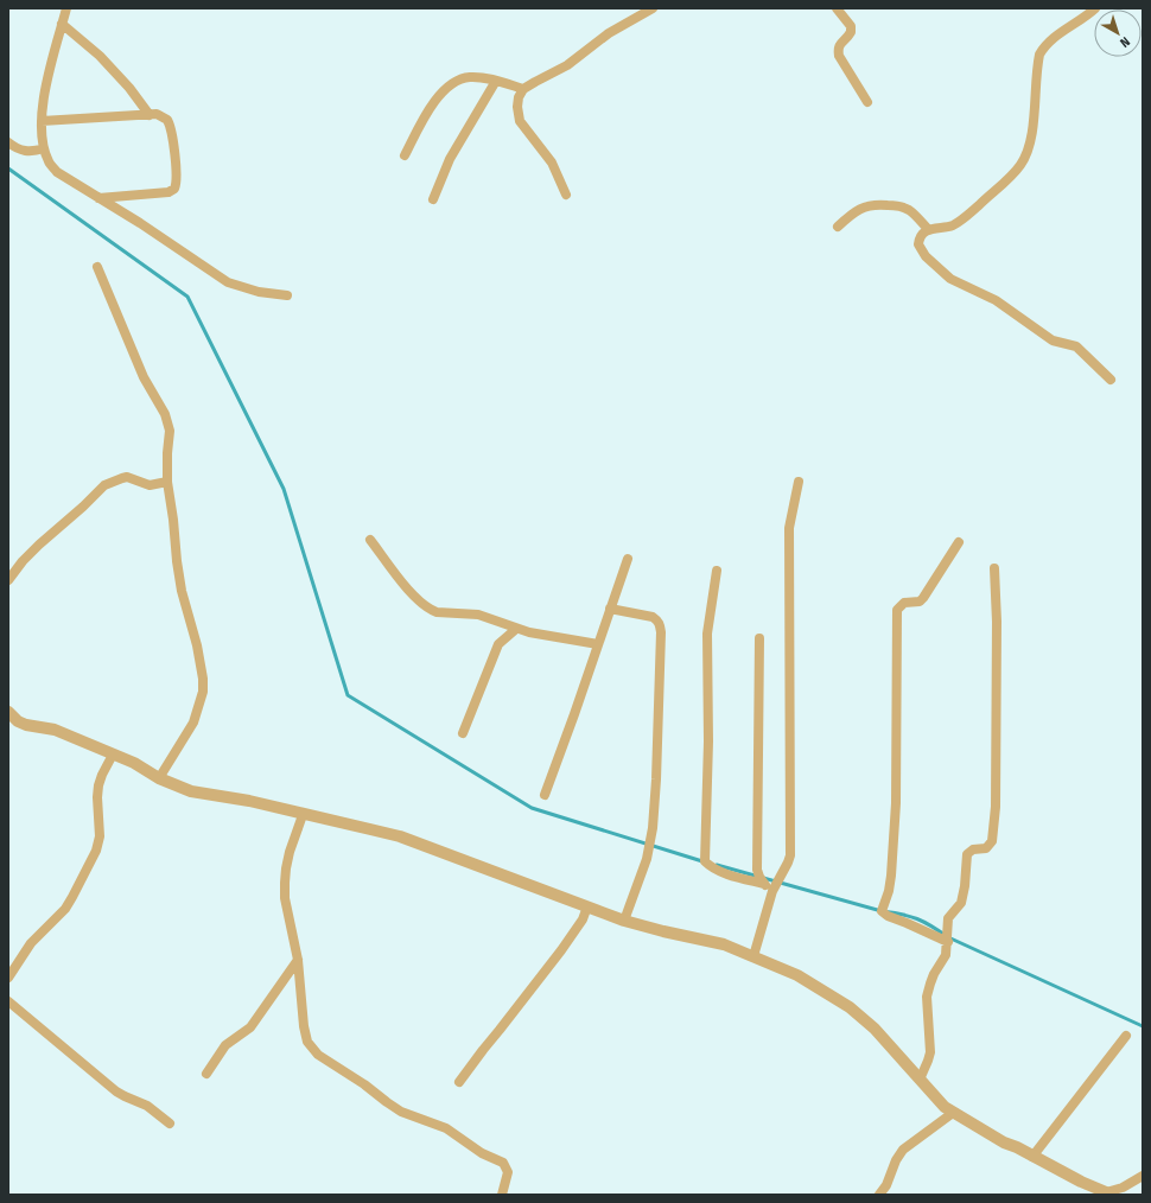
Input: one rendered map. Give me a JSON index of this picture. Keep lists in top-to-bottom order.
{
  "north": "bottom right"
}
